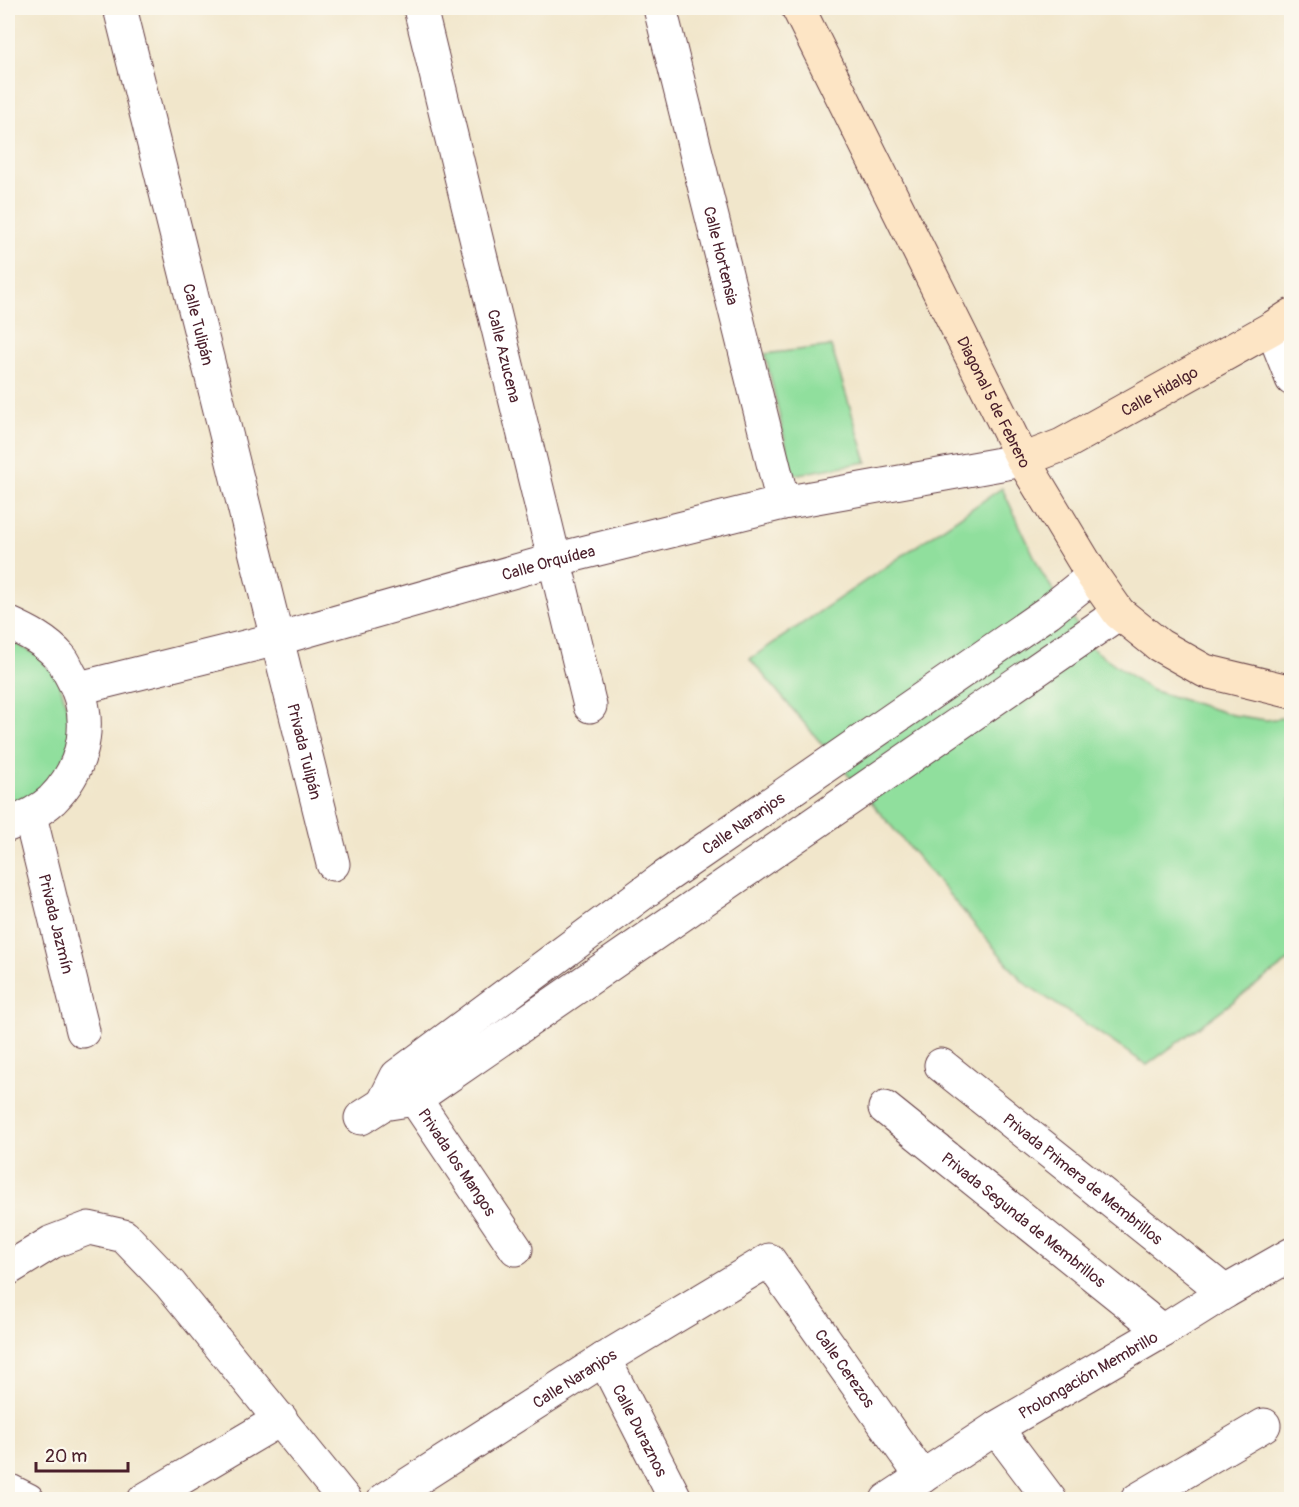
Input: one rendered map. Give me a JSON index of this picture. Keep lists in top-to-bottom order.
{
  "streets": {
    "main road": ["Calle Hidalgo", "Diagonal 5 de Febrero"],
    "street": [
      "Calle Hortensia",
      "Calle Tulipán",
      "Calle Azucena",
      "Calle Orquídea",
      "Privada Tulipán",
      "Calle Naranjos",
      "Privada Jazmín",
      "Privada los Mangos",
      "Privada Primera de Membrillos",
      "Privada Segunda de Membrillos",
      "Calle Cerezos",
      "Prolongación Membrillo",
      "Calle Duraznos"
    ]
  },
  "crossings": [
    ["Calle Hortensia", "Calle Orquídea"],
    ["Calle Tulipán", "Calle Orquídea"],
    ["Calle Tulipán", "Privada Tulipán"],
    ["Calle Azucena", "Calle Orquídea"],
    ["Calle Hidalgo", "Diagonal 5 de Febrero"],
    ["Calle Hidalgo", "Calle Orquídea"],
    ["Diagonal 5 de Febrero", "Calle Orquídea"],
    ["Diagonal 5 de Febrero", "Calle Naranjos"],
    ["Calle Orquídea", "Privada Tulipán"],
    ["Calle Naranjos", "Privada los Mangos"],
    ["Calle Naranjos", "Calle Cerezos"],
    ["Calle Naranjos", "Calle Duraznos"],
    ["Privada Primera de Membrillos", "Prolongación Membrillo"],
    ["Privada Segunda de Membrillos", "Prolongación Membrillo"],
    ["Calle Cerezos", "Prolongación Membrillo"]
  ],
  "scale_bar": "20 m"
}
